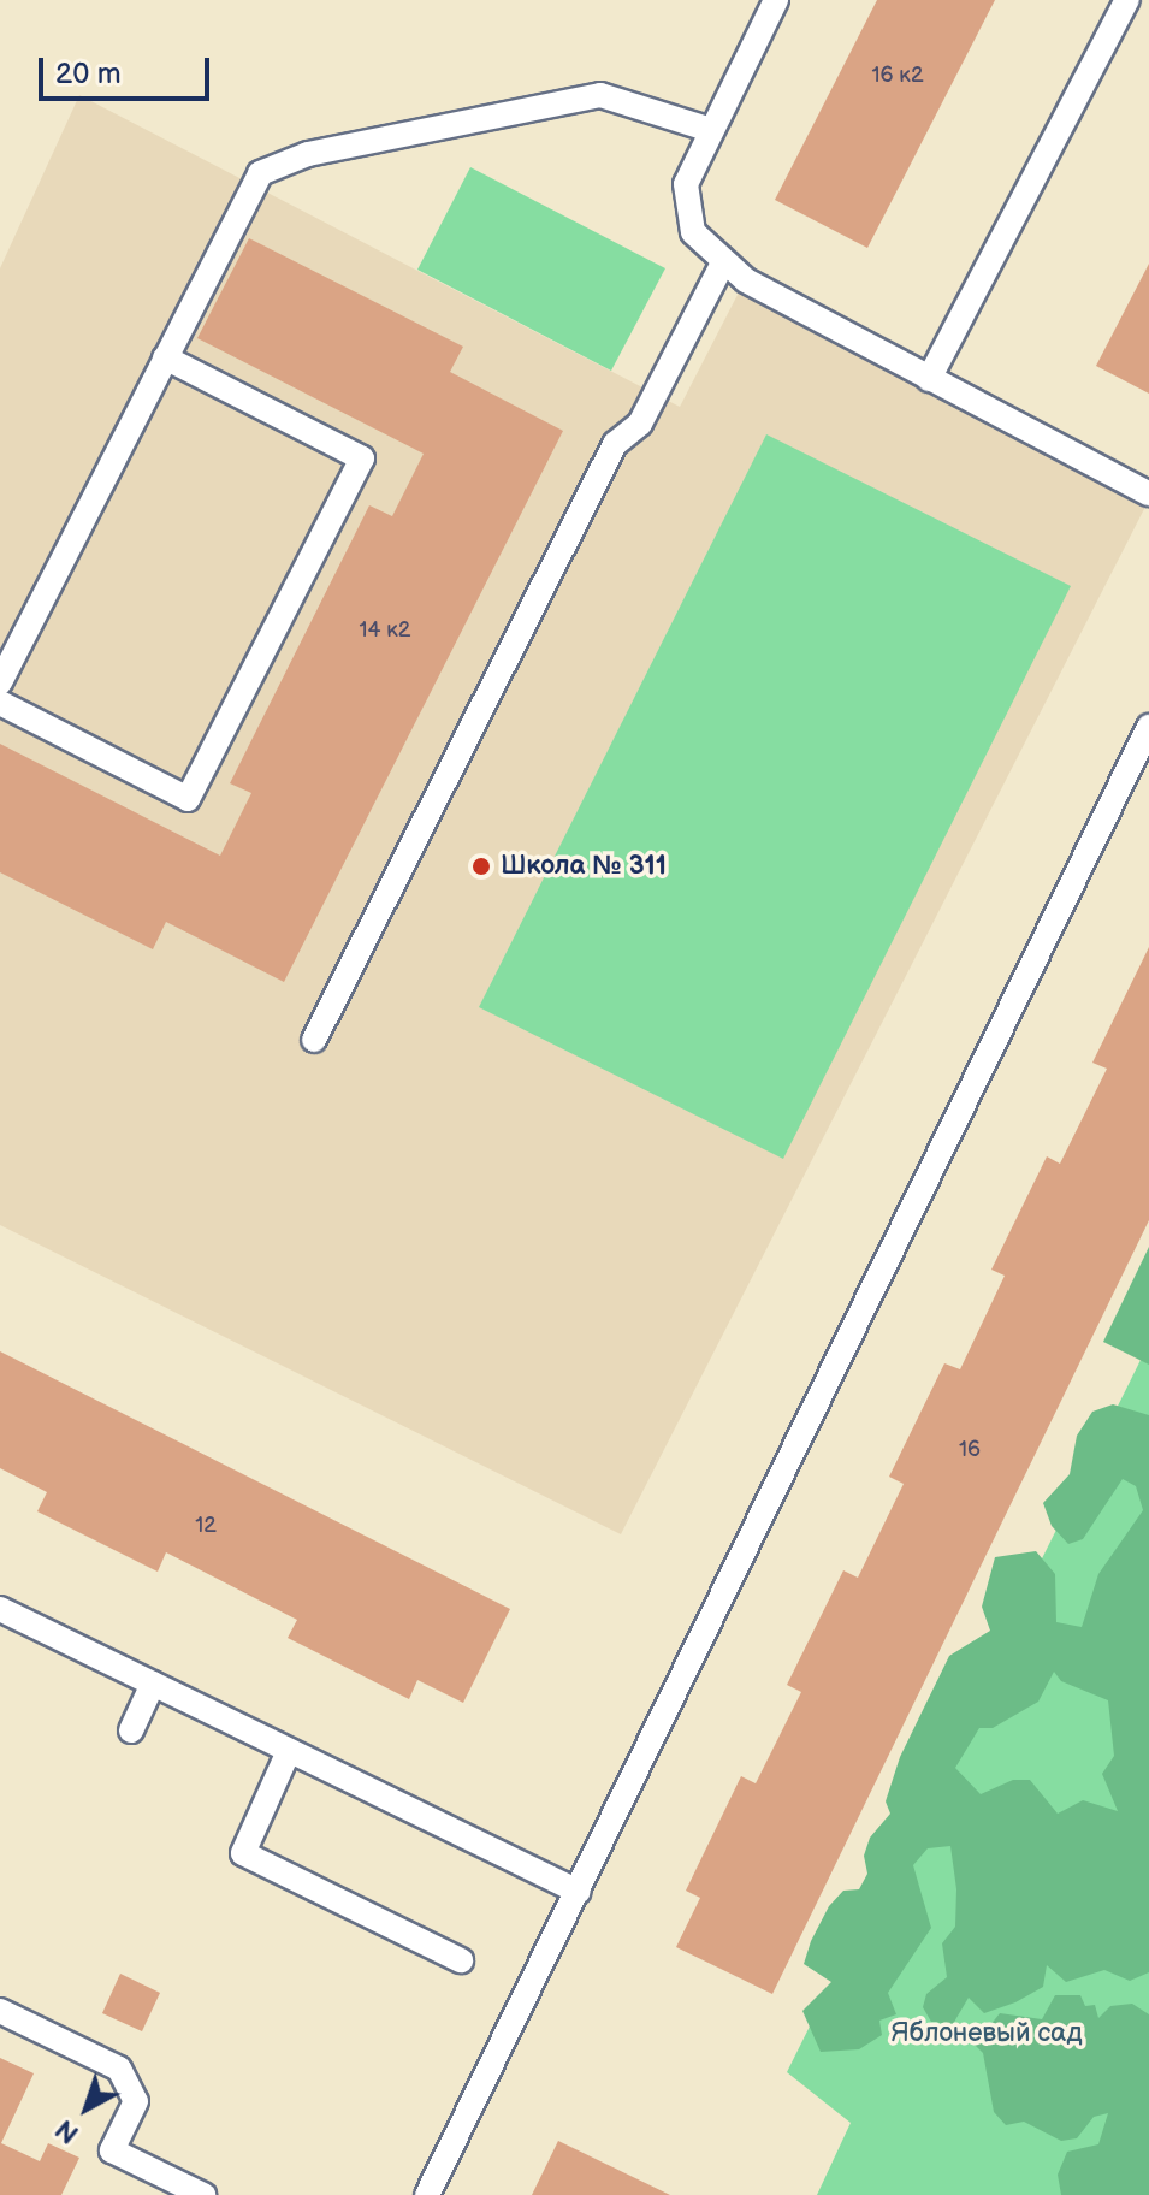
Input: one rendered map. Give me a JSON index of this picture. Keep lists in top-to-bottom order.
{
  "parks": ["Яблоневый сад"],
  "places": ["Школа № 311"],
  "house_numbers": [
    "16 к2",
    "14 к2",
    "16",
    "12"
  ],
  "scale_bar": "20 m",
  "north": "bottom left"
}
